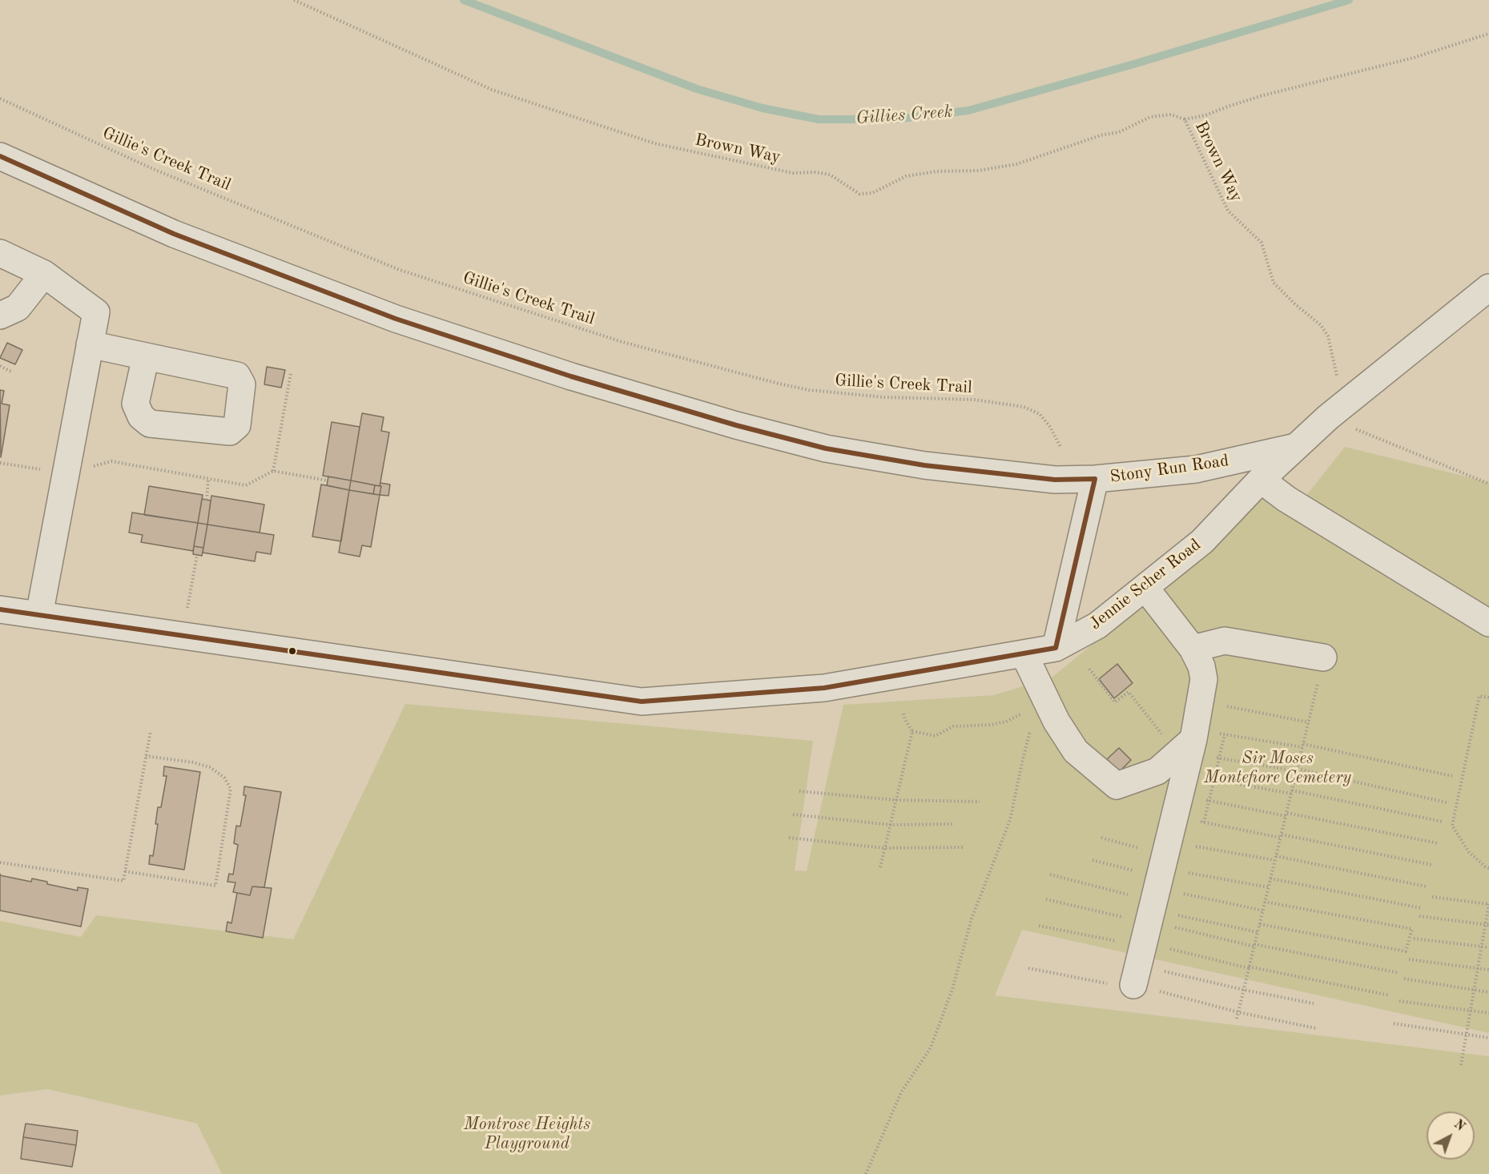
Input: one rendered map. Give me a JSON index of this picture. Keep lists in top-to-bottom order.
{
  "streets": {
    "street": ["Stony Run Road", "Jennie Scher Road"],
    "path": ["Brown Way", "Gillie's Creek Trail"]
  },
  "crossings": [
    ["Brown Way", "Jennie Scher Road"],
    ["Stony Run Road", "Jennie Scher Road"]
  ],
  "water": ["Gillies Creek"],
  "parks": ["Sir Moses Montefiore Cemetery", "Montrose Heights Playground"],
  "north": "top right"
}
